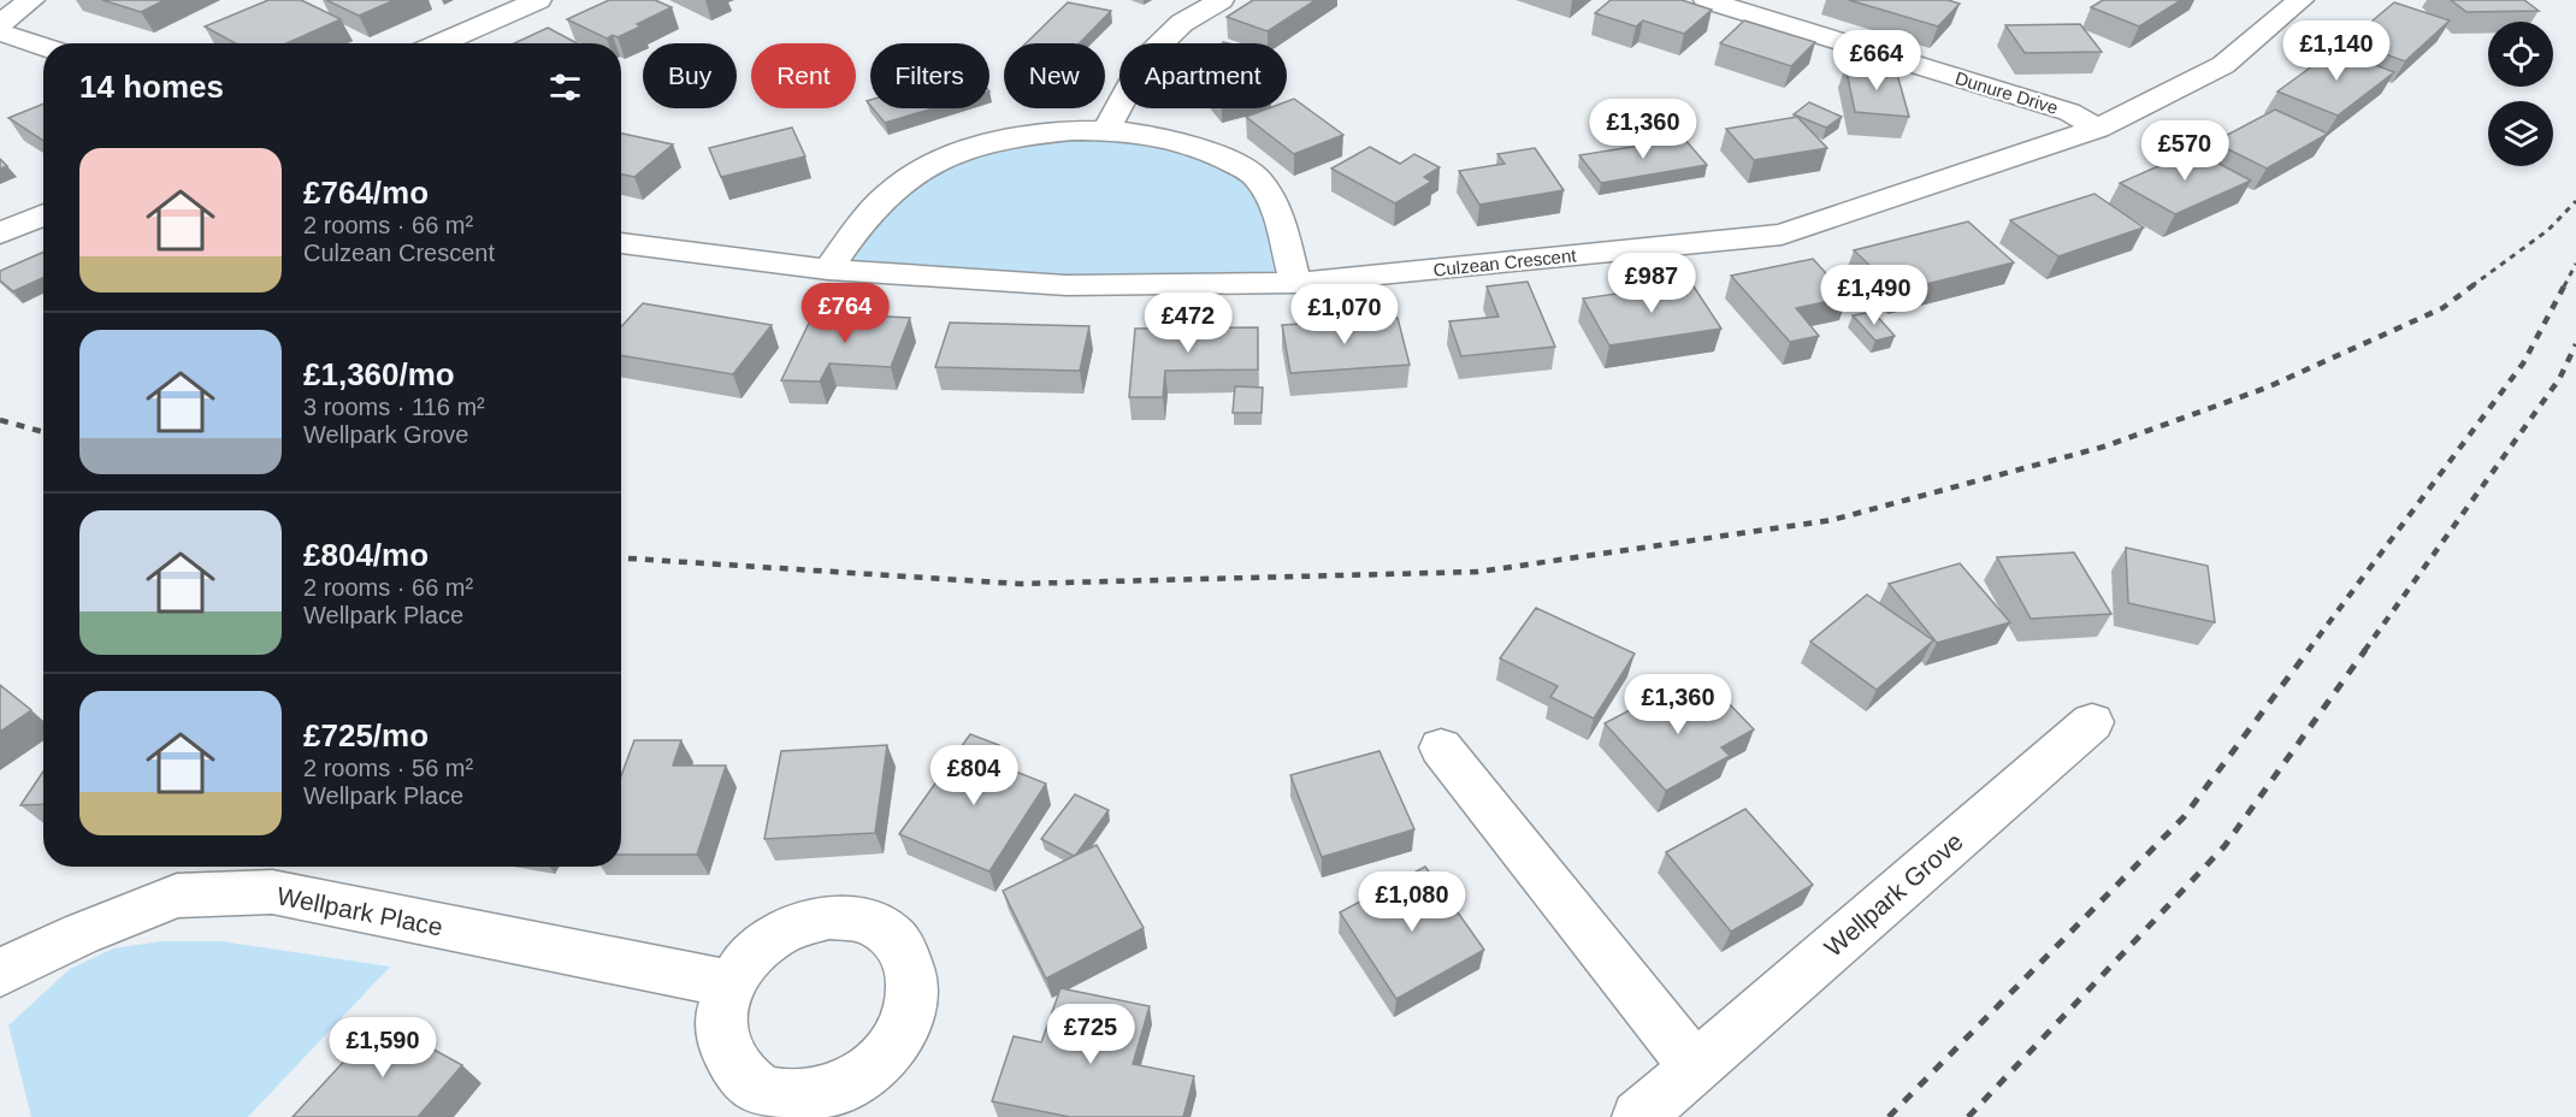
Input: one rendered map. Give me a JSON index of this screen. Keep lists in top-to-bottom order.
{
  "streets": {
    "street": [
      "Dunure Drive",
      "Culzean Crescent",
      "Wellpark Grove",
      "Wellpark Place"
    ]
  },
  "crossings": [
    ["Dunure Drive", "Culzean Crescent"]
  ],
  "page": {
    "price": [
      "£1,140",
      "£664",
      "£1,360",
      "£570",
      "£987",
      "£1,490",
      "£764",
      "£1,070",
      "£472",
      "£1,360",
      "£804",
      "£1,080",
      "£725",
      "£1,590"
    ],
    "chip": [
      "Buy",
      "Rent",
      "Filters",
      "New",
      "Apartment"
    ],
    "heading": "14 homes",
    "list": [
      {
        "name": "£764/mo",
        "note": "2 rooms · 66 m² · Culzean Crescent"
      },
      {
        "name": "£1,360/mo",
        "note": "3 rooms · 116 m² · Wellpark Grove"
      },
      {
        "name": "£804/mo",
        "note": "2 rooms · 66 m² · Wellpark Place"
      },
      {
        "name": "£725/mo",
        "note": "2 rooms · 56 m² · Wellpark Place"
      }
    ]
  }
}
